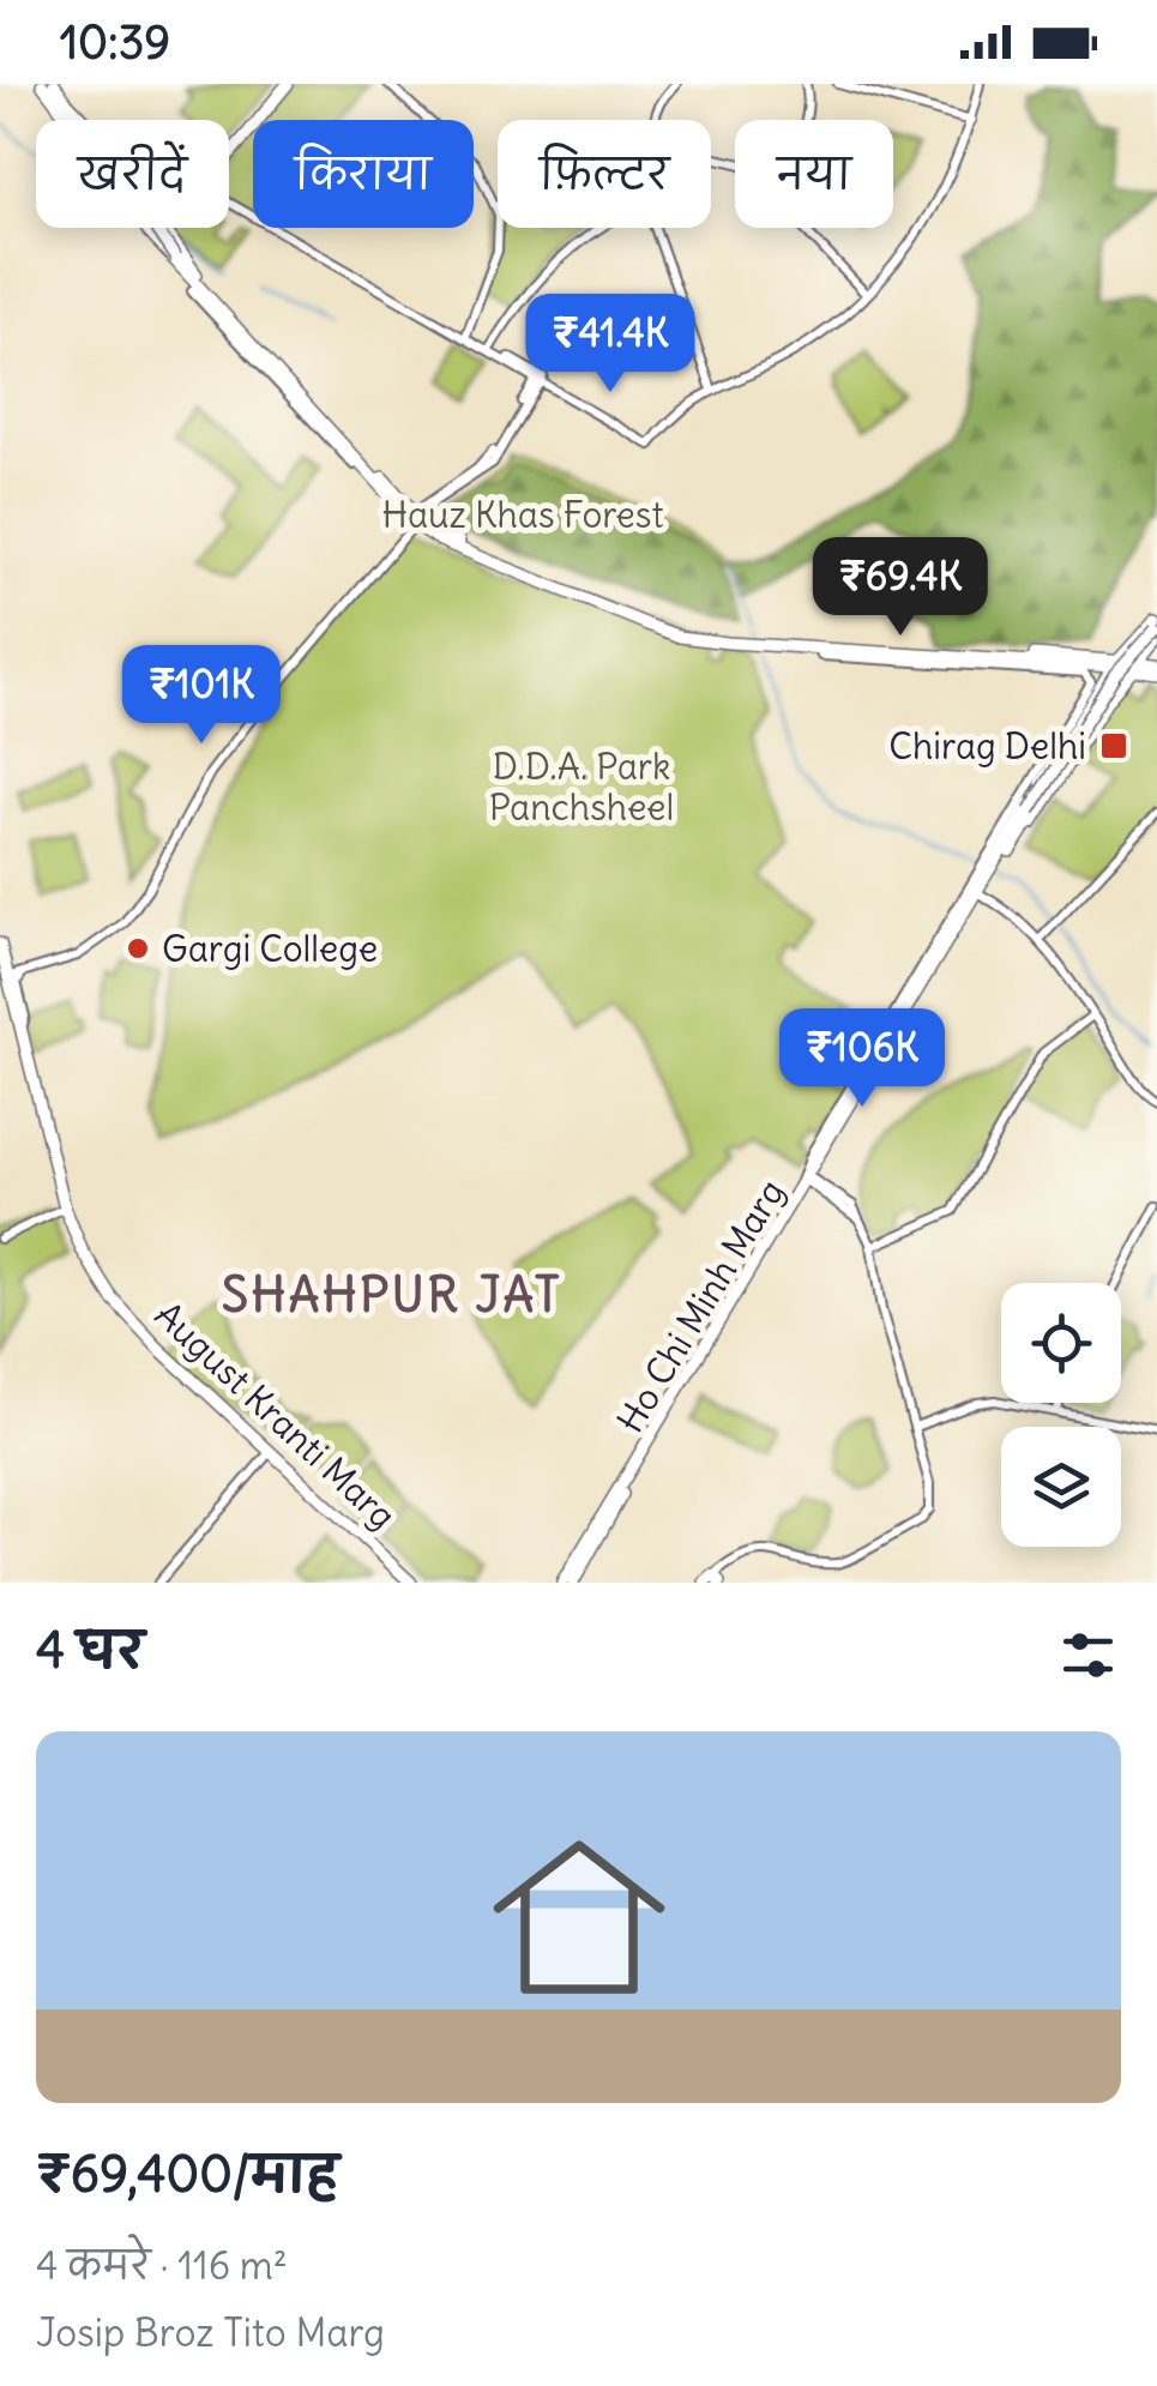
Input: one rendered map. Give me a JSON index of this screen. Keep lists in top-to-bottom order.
{
  "streets": {
    "main road": ["Ho Chi Minh Marg", "August Kranti Marg"]
  },
  "districts": ["SHAHPUR JAT"],
  "parks": ["Hauz Khas Forest", "D.D.A. Park Panchsheel"],
  "places": {
    "transit": ["Chirag Delhi"],
    "other": ["Gargi College"]
  },
  "page": {
    "status": "10:39",
    "chip": [
      "खरीदें",
      "किराया",
      "फ़िल्टर",
      "नया"
    ],
    "price": [
      "₹41.4K",
      "₹69.4K",
      "₹101K",
      "₹106K"
    ],
    "heading": "4 घर",
    "list": [
      {
        "name": "₹69,400/माह",
        "note": "4 कमरे · 116 m² · Josip Broz Tito Marg"
      }
    ]
  }
}
